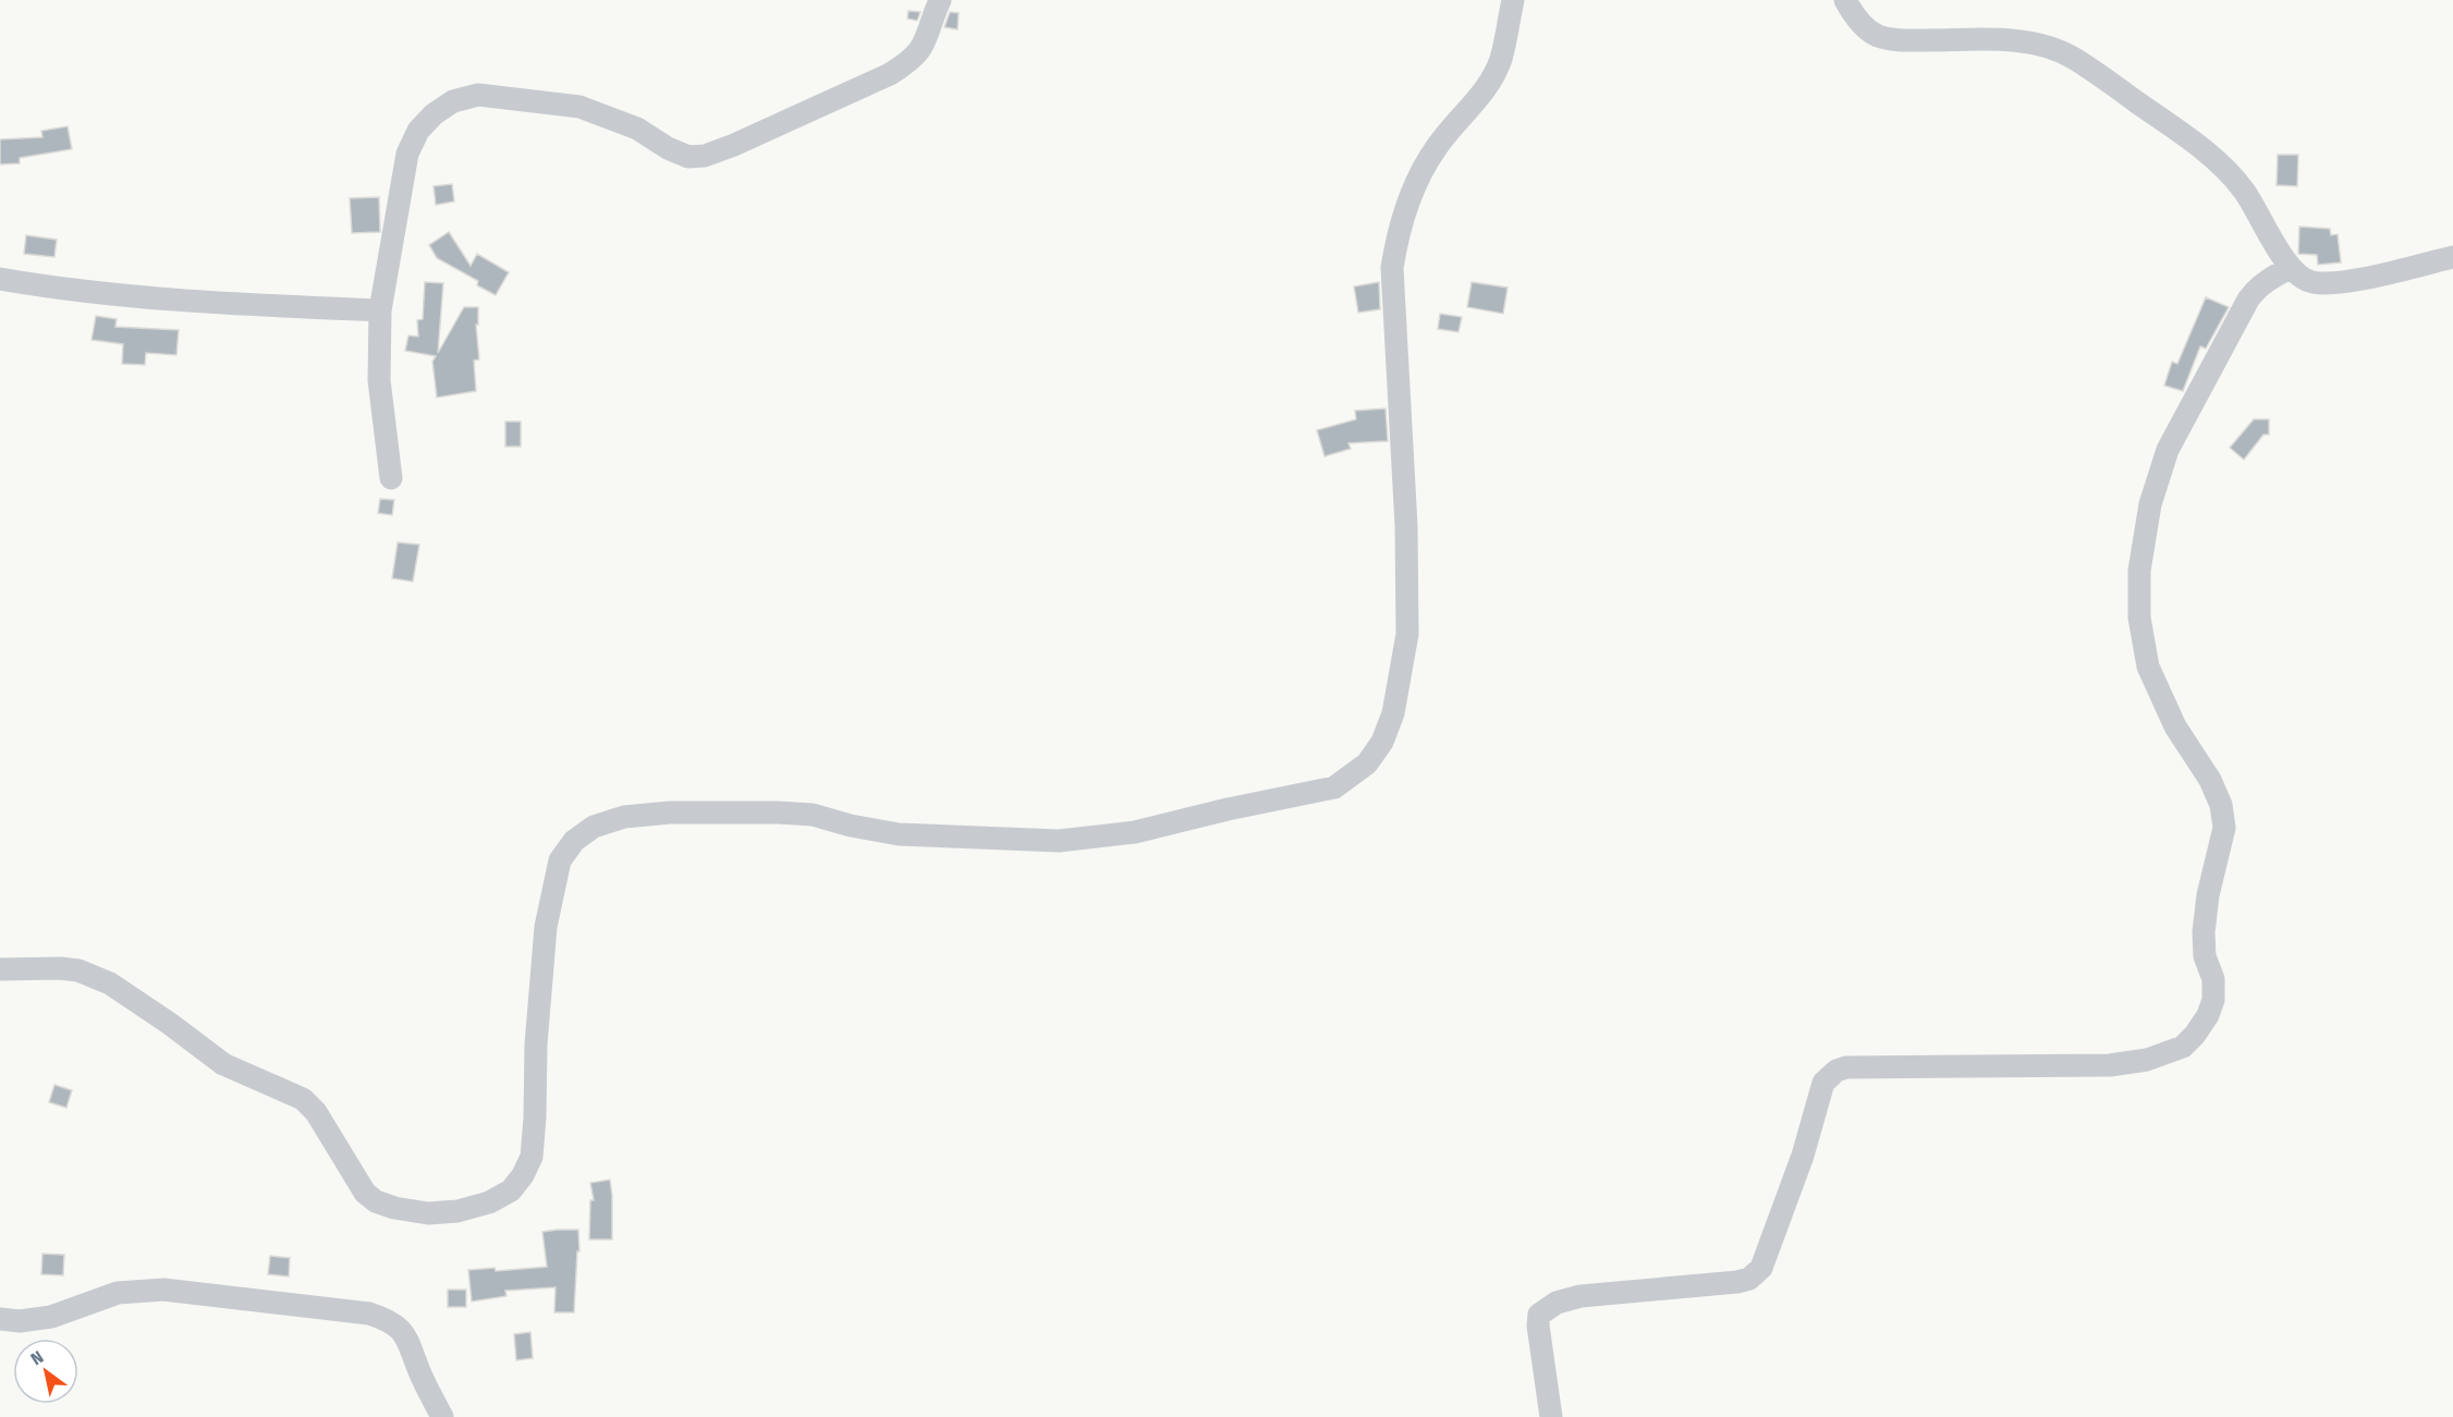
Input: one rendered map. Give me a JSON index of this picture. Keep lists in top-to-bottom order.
{
  "north": "top left"
}
